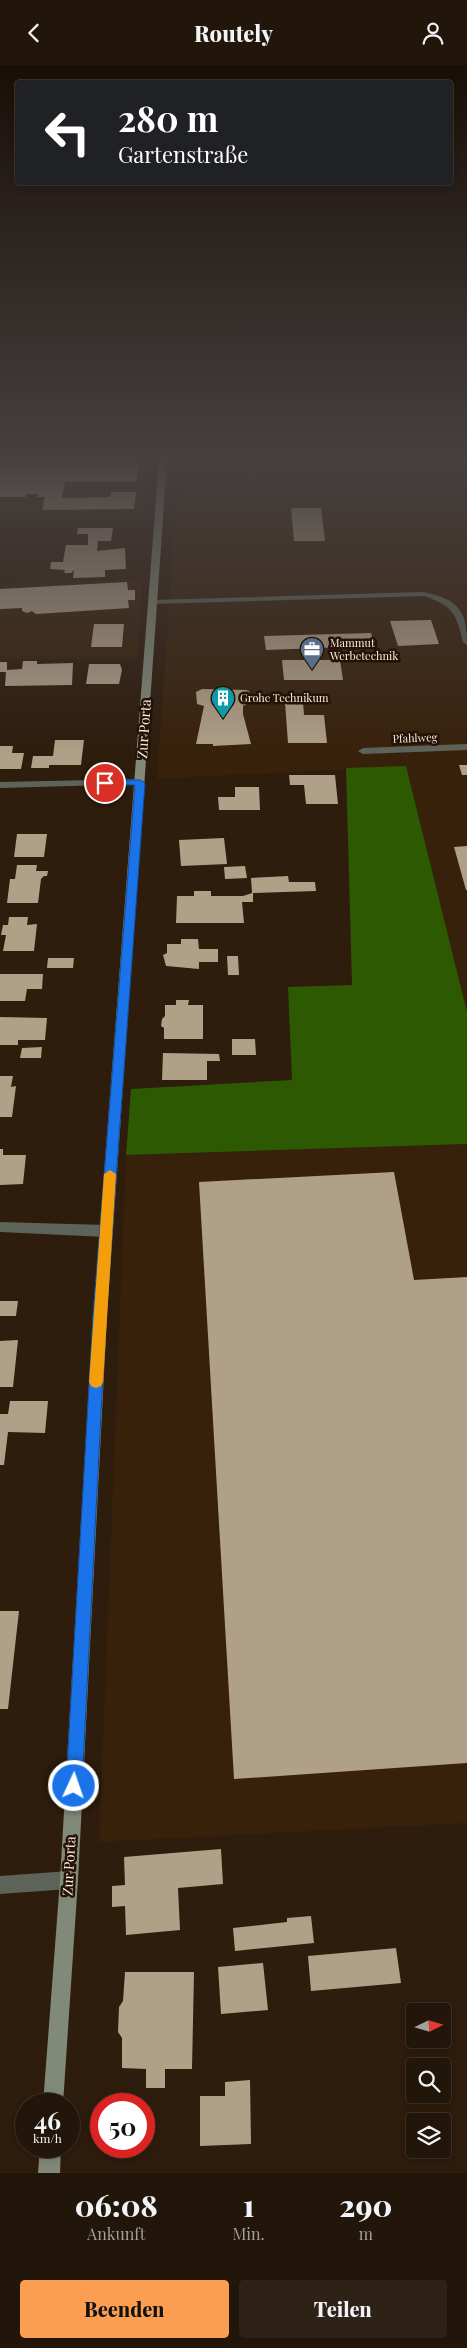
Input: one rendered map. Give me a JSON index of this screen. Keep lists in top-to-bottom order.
{
  "streets": {
    "main road": ["Zur Porta"],
    "street": ["Pfahlweg"]
  },
  "places": {
    "office": ["Mammut Werbetechnik"],
    "building": ["Grohe Technikum"]
  },
  "north": "right",
  "page": {
    "header": "Routely",
    "turn": ["280 m", "Gartenstraße"],
    "speed": "46 km/h",
    "limit": "50",
    "eta": [
      "06:08",
      "Ankunft",
      "1",
      "Min.",
      "290",
      "m"
    ],
    "buttons": ["Beenden", "Teilen"]
  }
}
